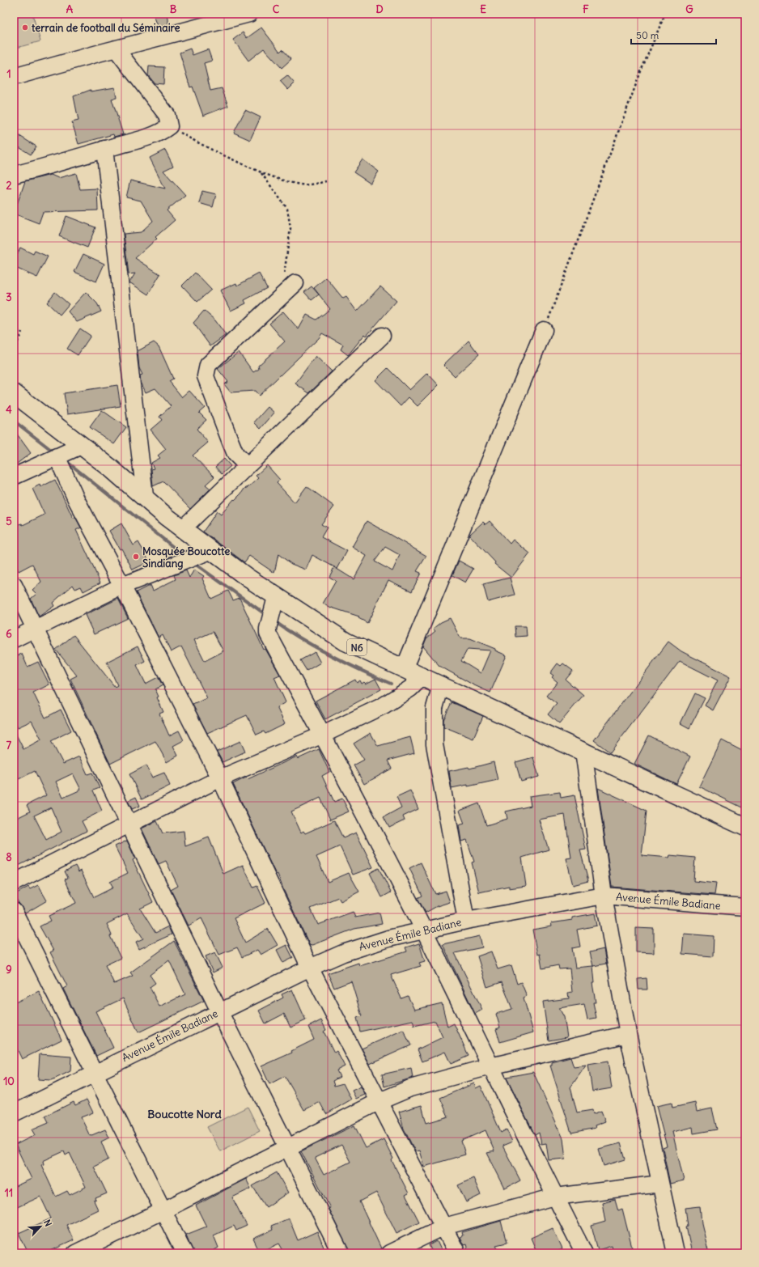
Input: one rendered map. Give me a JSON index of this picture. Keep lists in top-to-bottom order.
{
  "streets": {
    "main road": ["N6"],
    "street": ["Avenue Émile Badiane"]
  },
  "districts": ["Boucotte Nord"],
  "places": ["terrain de football du Séminaire", "Mosquée Boucotte Sindiang"],
  "scale_bar": "50 m",
  "north": "top right",
  "grid": {
    "columns": [
      "A",
      "B",
      "C",
      "D",
      "E",
      "F",
      "G"
    ],
    "rows": [
      "1",
      "2",
      "3",
      "4",
      "5",
      "6",
      "7",
      "8",
      "9",
      "10",
      "11"
    ]
  }
}
